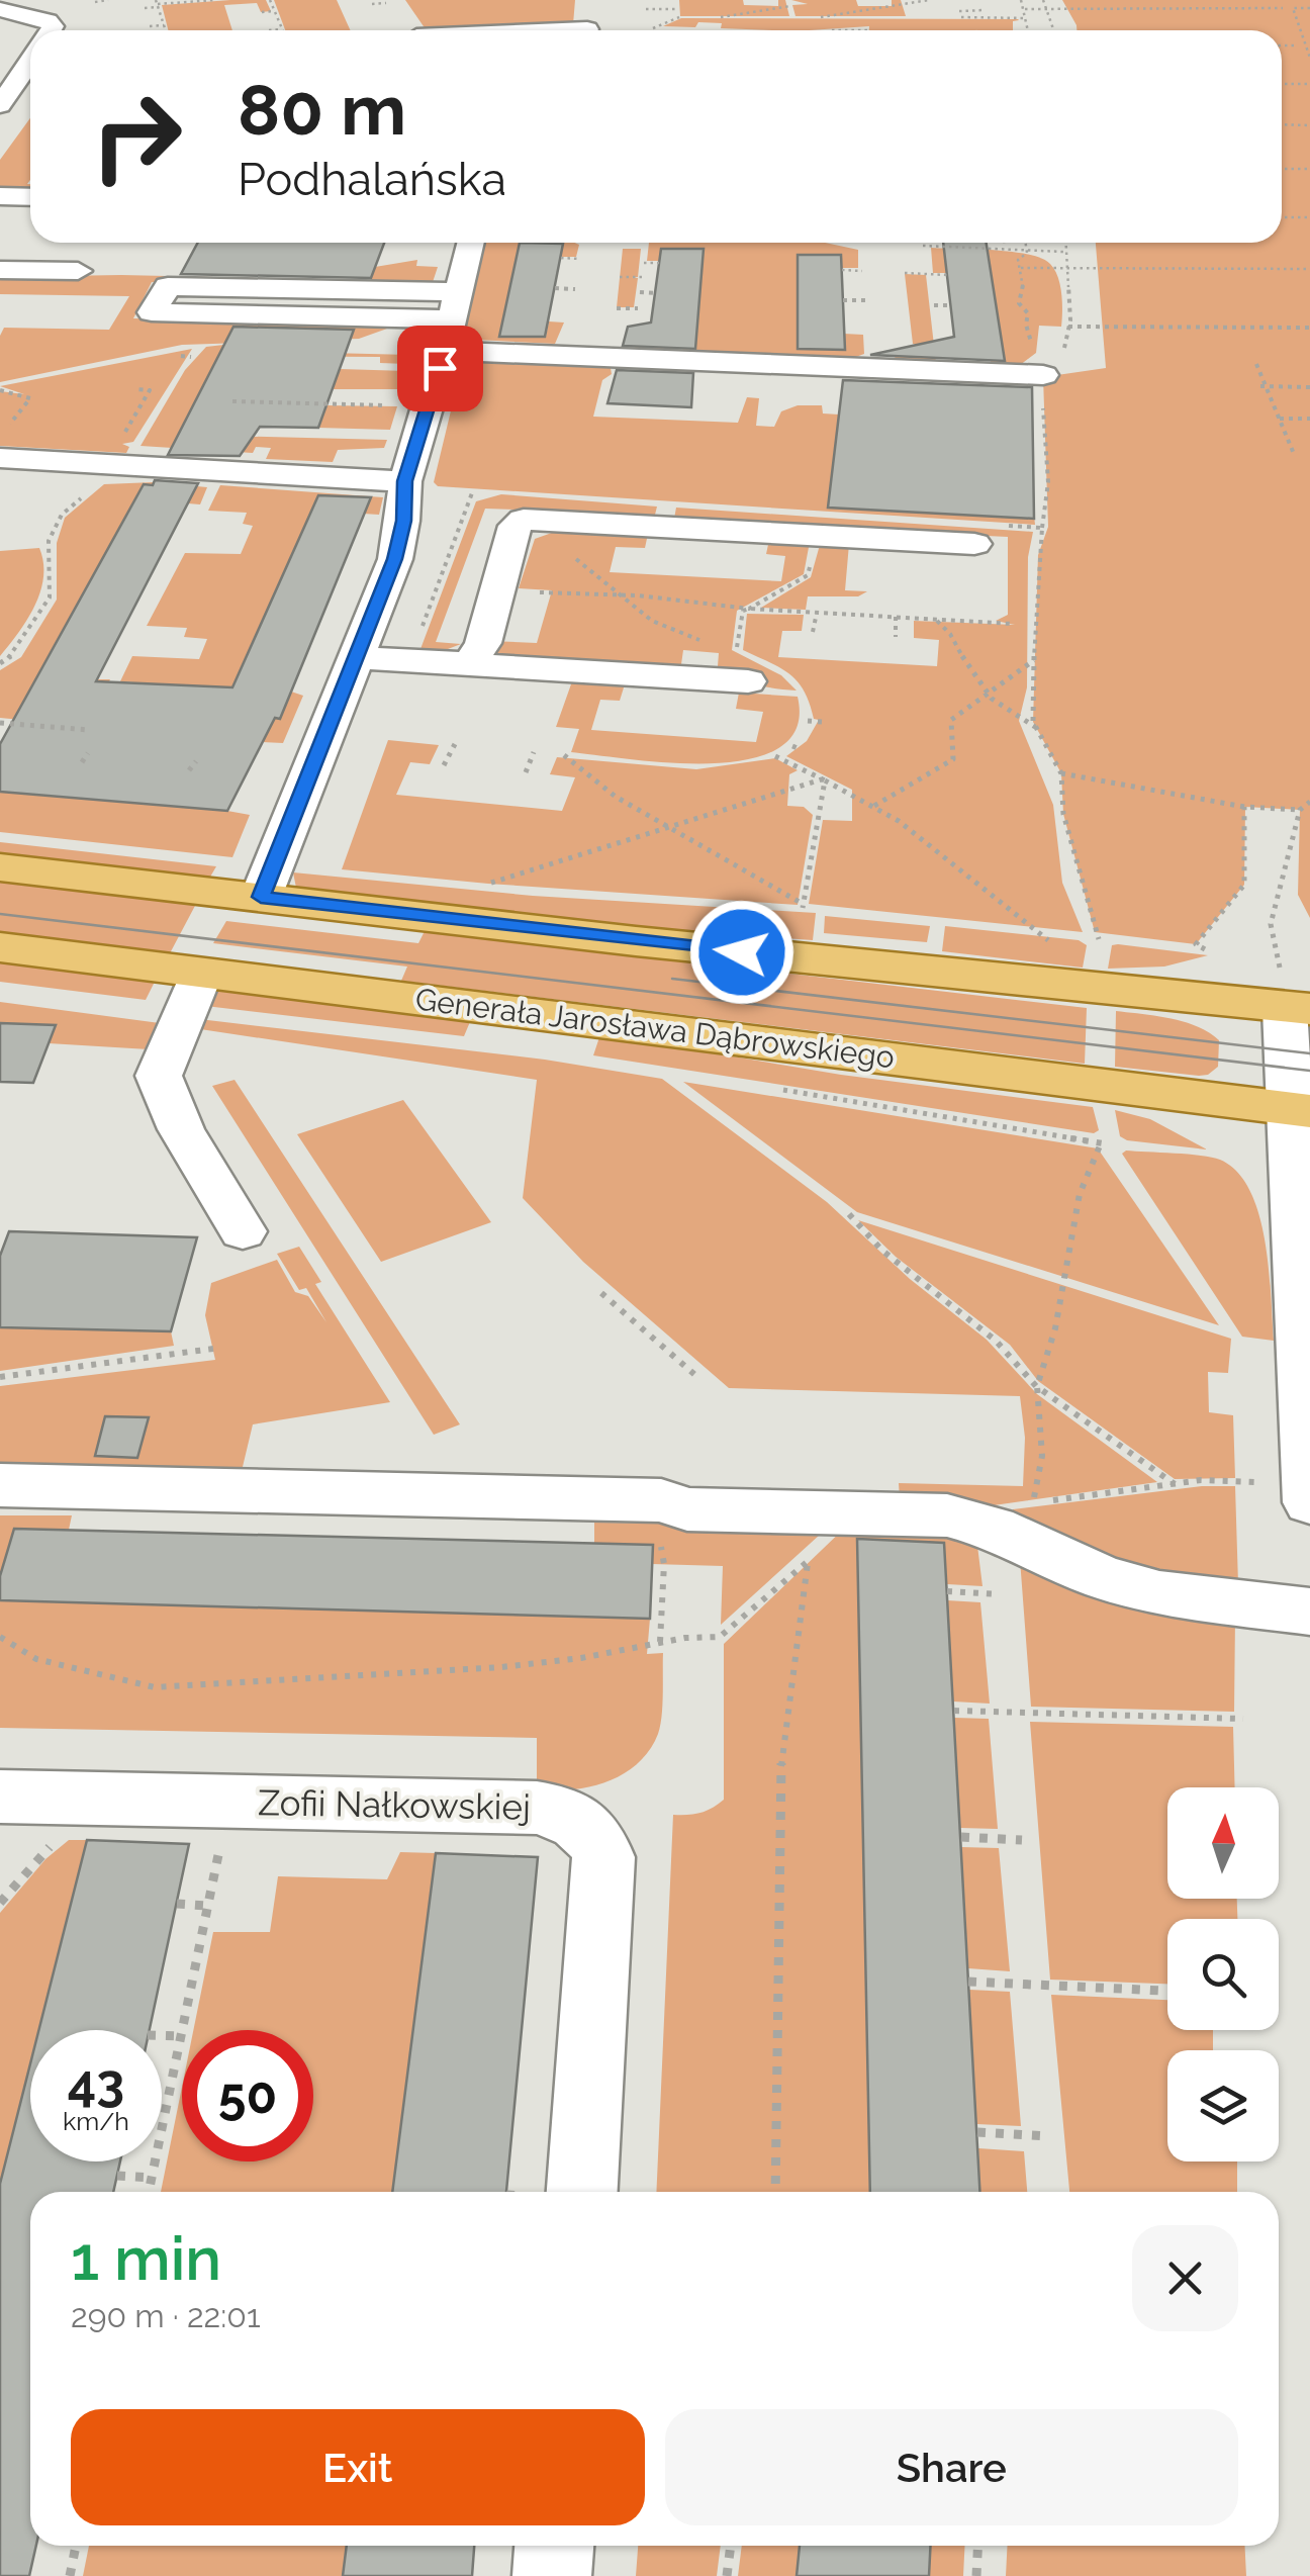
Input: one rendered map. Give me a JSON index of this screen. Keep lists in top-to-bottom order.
{
  "streets": {
    "main road": ["Generała Jarosława Dąbrowskiego"],
    "street": ["Zofii Nałkowskiej"]
  },
  "north": "top",
  "page": {
    "turn": ["80 m", "Podhalańska"],
    "speed": "43 km/h",
    "limit": "50",
    "heading": ["1 min", "290 m · 22:01"],
    "buttons": ["Exit", "Share"]
  }
}
